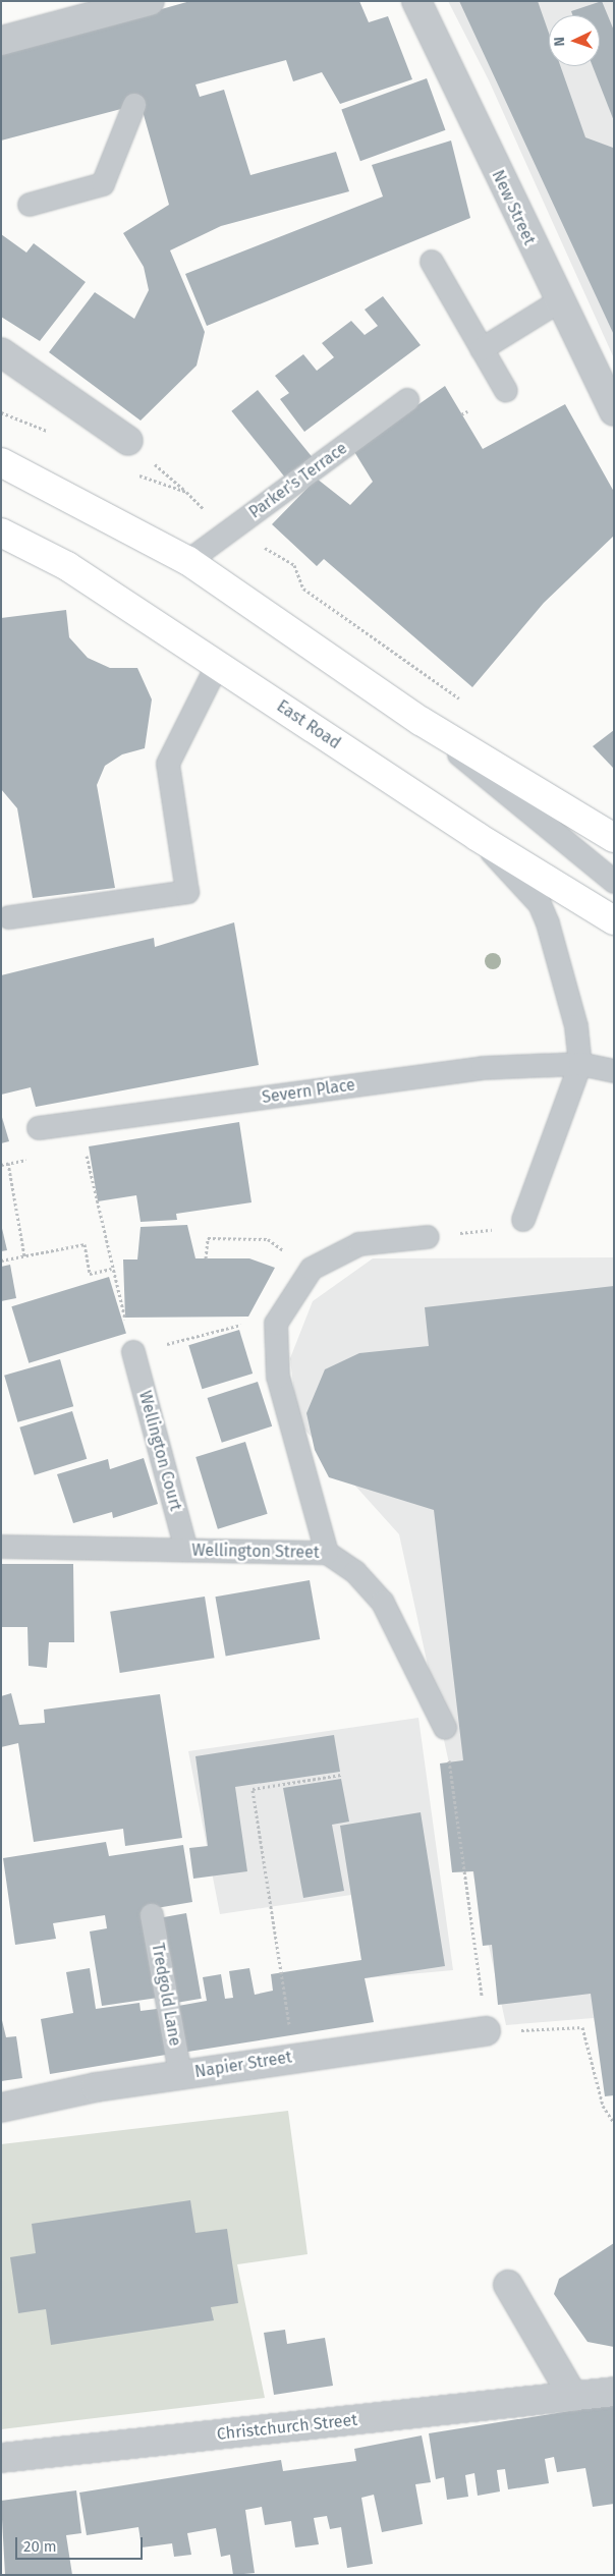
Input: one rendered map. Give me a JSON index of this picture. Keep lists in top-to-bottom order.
{
  "streets": {
    "main road": ["East Road"],
    "street": ["New Street", "Napier Street", "Christchurch Street"],
    "lane": [
      "Parker's Terrace",
      "Severn Place",
      "Wellington Court",
      "Wellington Street",
      "Tredgold Lane"
    ]
  },
  "crossings": [
    ["Wellington Court", "Wellington Street"],
    ["Tredgold Lane", "Napier Street"]
  ],
  "scale_bar": "20 m",
  "north": "left"
}
